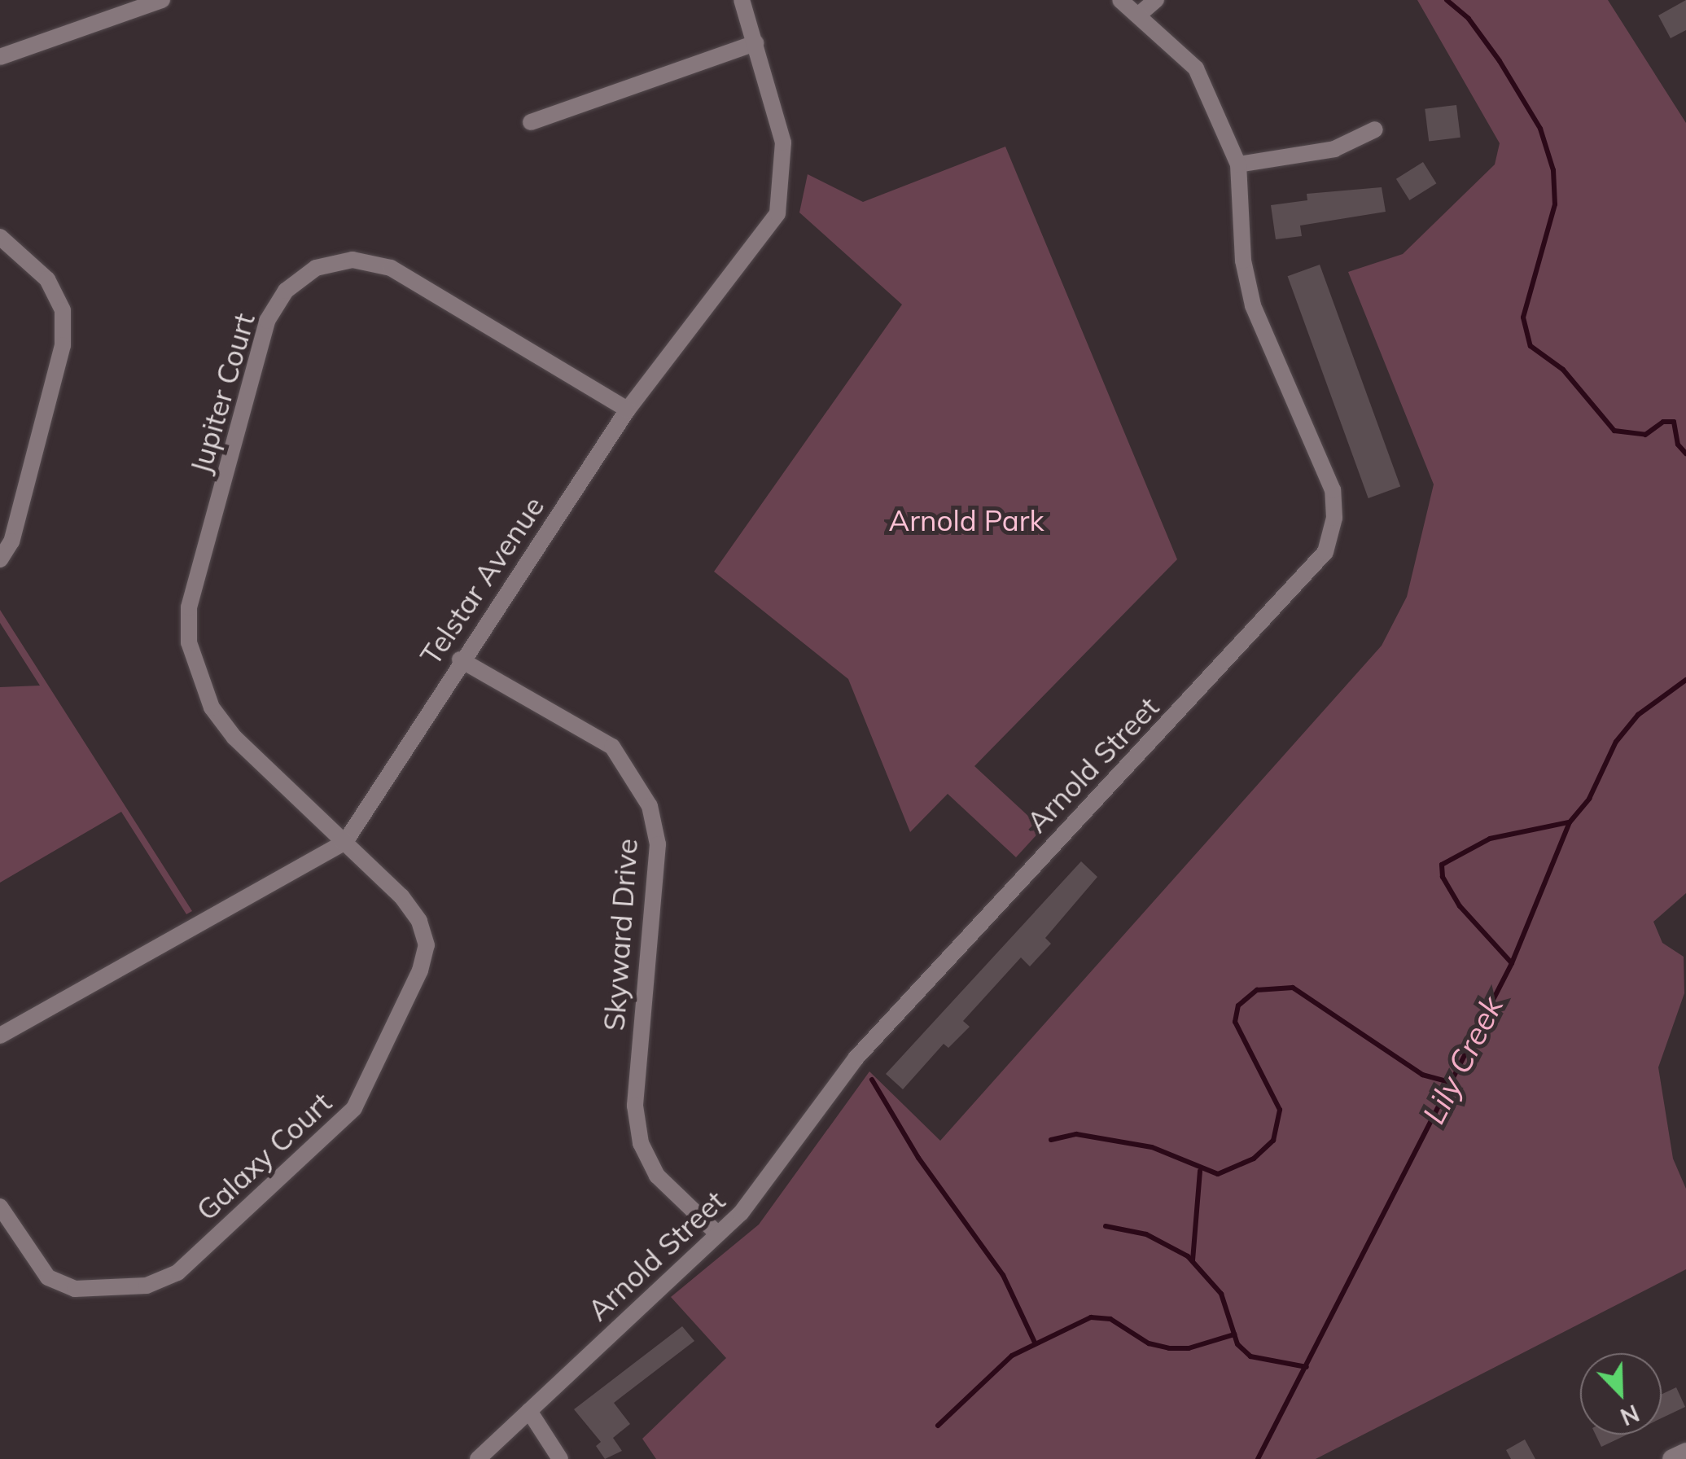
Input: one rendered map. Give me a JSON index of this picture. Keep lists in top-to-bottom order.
{
  "streets": {
    "street": [
      "Jupiter Court",
      "Telstar Avenue",
      "Arnold Street",
      "Skyward Drive",
      "Galaxy Court"
    ]
  },
  "crossings": [
    ["Jupiter Court", "Telstar Avenue"],
    ["Jupiter Court", "Galaxy Court"],
    ["Telstar Avenue", "Skyward Drive"],
    ["Telstar Avenue", "Galaxy Court"],
    ["Arnold Street", "Skyward Drive"]
  ],
  "water": ["Lily Creek"],
  "parks": ["Arnold Park"],
  "north": "bottom right"
}
